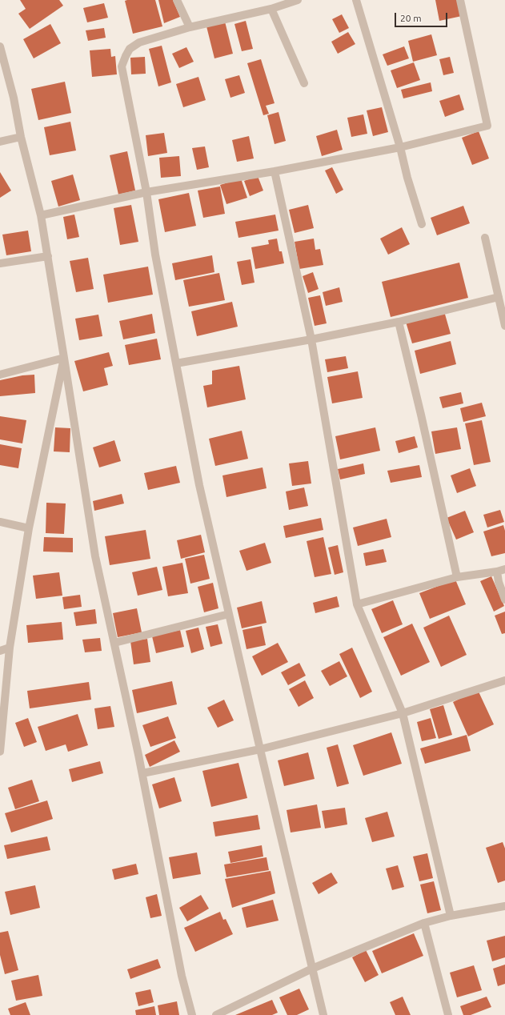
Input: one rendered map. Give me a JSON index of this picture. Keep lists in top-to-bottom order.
{
  "scale_bar": "20 m"
}
